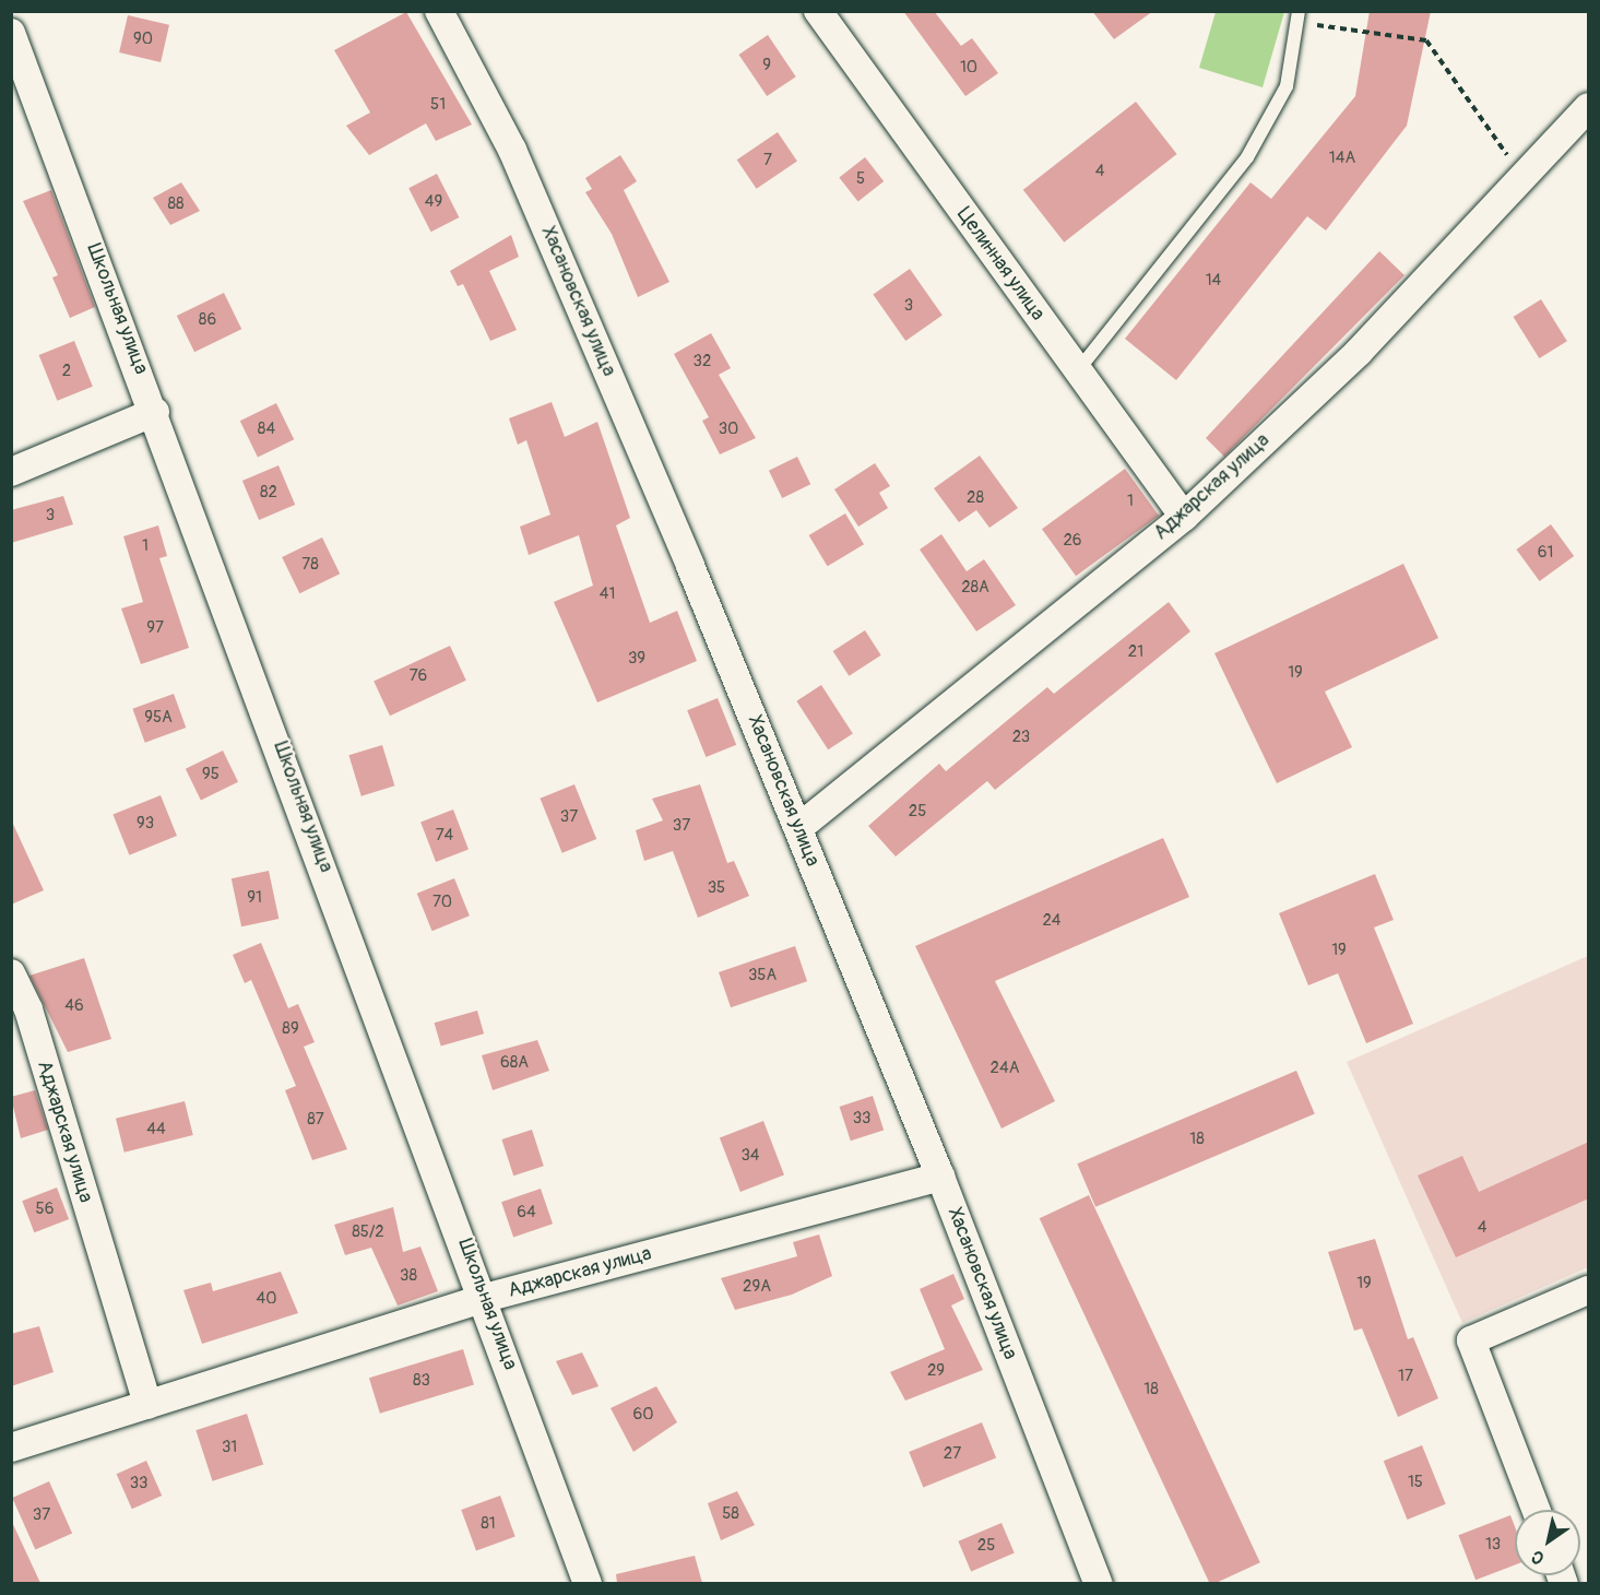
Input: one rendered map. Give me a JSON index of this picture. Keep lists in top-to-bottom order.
{
  "streets": {
    "street": [
      "Целинная улица",
      "Хасановская улица",
      "Школьная улица",
      "Аджарская улица"
    ]
  },
  "crossings": [
    ["Целинная улица", "Аджарская улица"],
    ["Хасановская улица", "Аджарская улица"],
    ["Школьная улица", "Аджарская улица"]
  ],
  "house_numbers": [
    "90",
    "9",
    "10",
    "51",
    "14А",
    "7",
    "4",
    "5",
    "49",
    "88",
    "14",
    "3",
    "86",
    "32",
    "2",
    "84",
    "30",
    "82",
    "28",
    "1",
    "3",
    "26",
    "1",
    "61",
    "78",
    "28А",
    "41",
    "97",
    "21",
    "39",
    "19",
    "76",
    "95А",
    "23",
    "95",
    "25",
    "37",
    "93",
    "37",
    "74",
    "35",
    "91",
    "70",
    "24",
    "19",
    "35А",
    "46",
    "89",
    "68А",
    "24А",
    "33",
    "87",
    "44",
    "18",
    "34",
    "56",
    "64",
    "4",
    "85/2",
    "38",
    "19",
    "29А",
    "40",
    "29",
    "17",
    "83",
    "18",
    "60",
    "31",
    "27",
    "15",
    "33",
    "58",
    "37",
    "81",
    "13",
    "25"
  ],
  "north": "bottom left"
}
